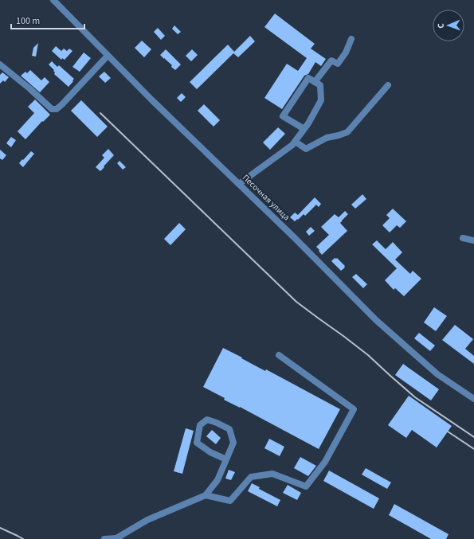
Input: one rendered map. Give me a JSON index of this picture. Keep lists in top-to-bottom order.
{
  "streets": {
    "street": ["Песочная улица"]
  },
  "scale_bar": "100 m",
  "north": "left"
}
